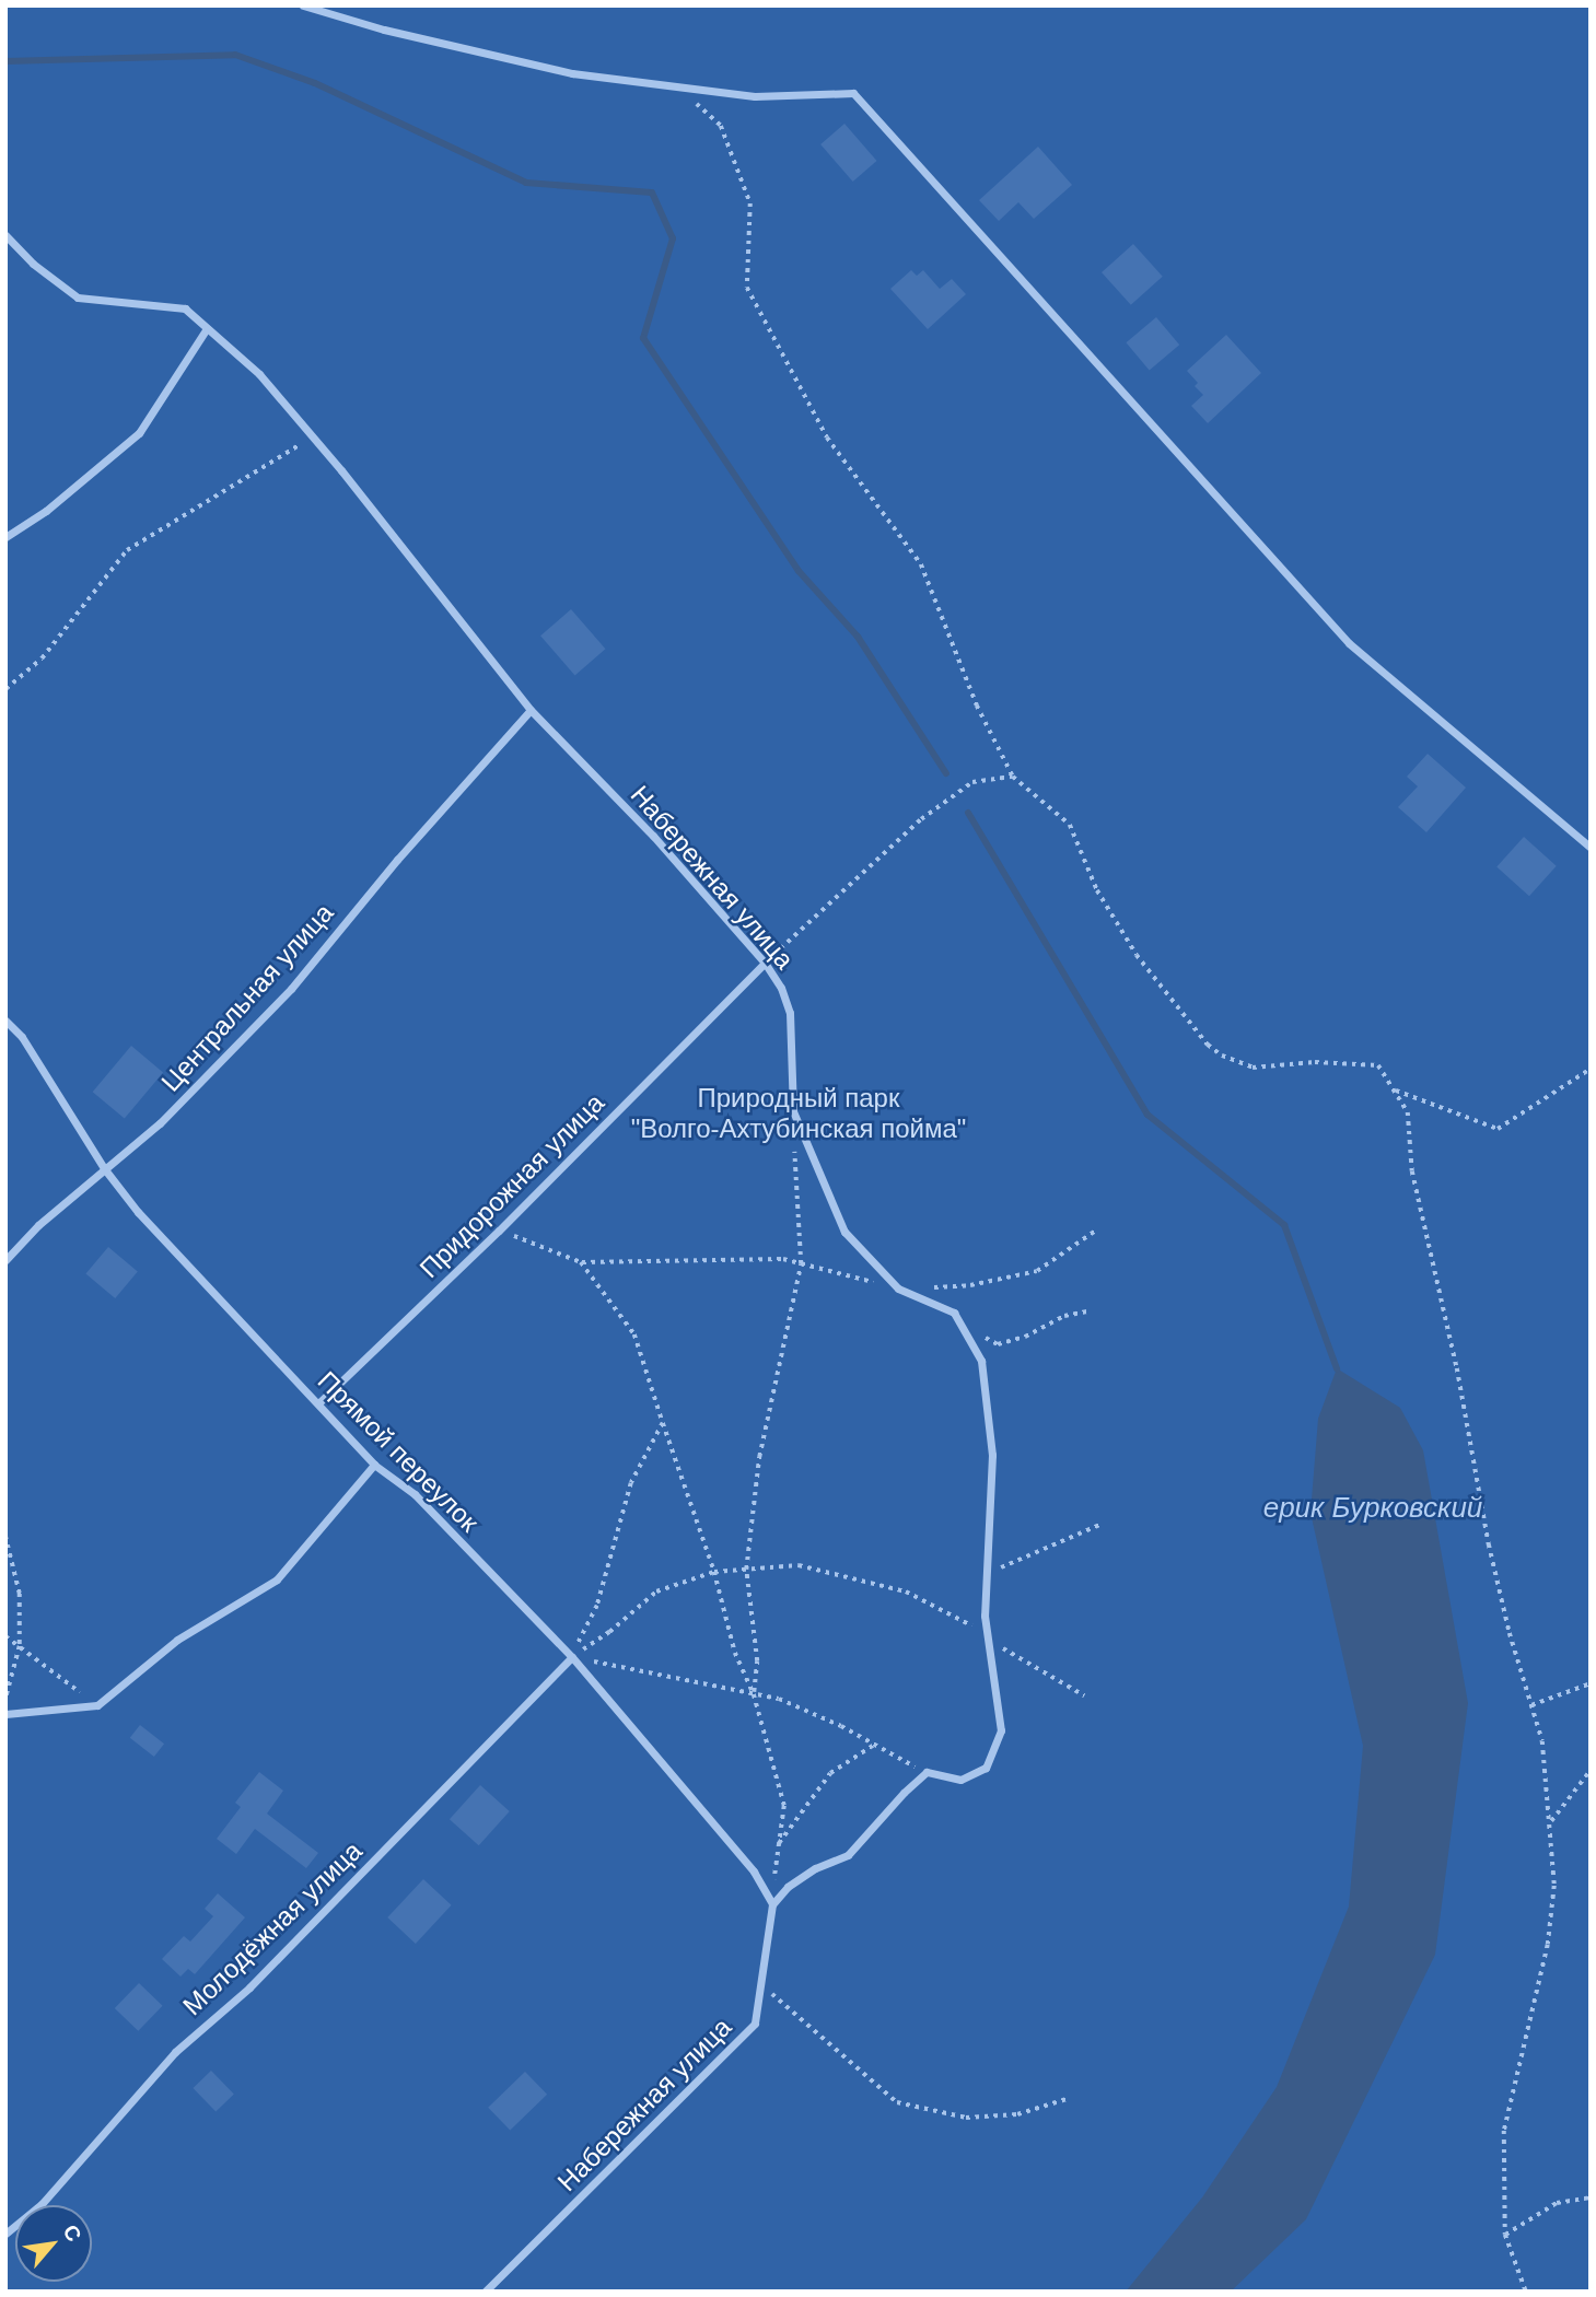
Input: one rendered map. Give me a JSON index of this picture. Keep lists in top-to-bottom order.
{
  "streets": {
    "street": [
      "Набережная улица",
      "Центральная улица",
      "Придорожная улица",
      "Прямой переулок",
      "Молодёжная улица"
    ]
  },
  "crossings": [
    ["Набережная улица", "Центральная улица"],
    ["Набережная улица", "Придорожная улица"],
    ["Набережная улица", "Прямой переулок"],
    ["Центральная улица", "Прямой переулок"],
    ["Придорожная улица", "Прямой переулок"],
    ["Прямой переулок", "Молодёжная улица"]
  ],
  "water": ["ерик Бурковский"],
  "parks": ["Природный парк \"Волго-Ахтубинская пойма\""],
  "north": "top right"
}
